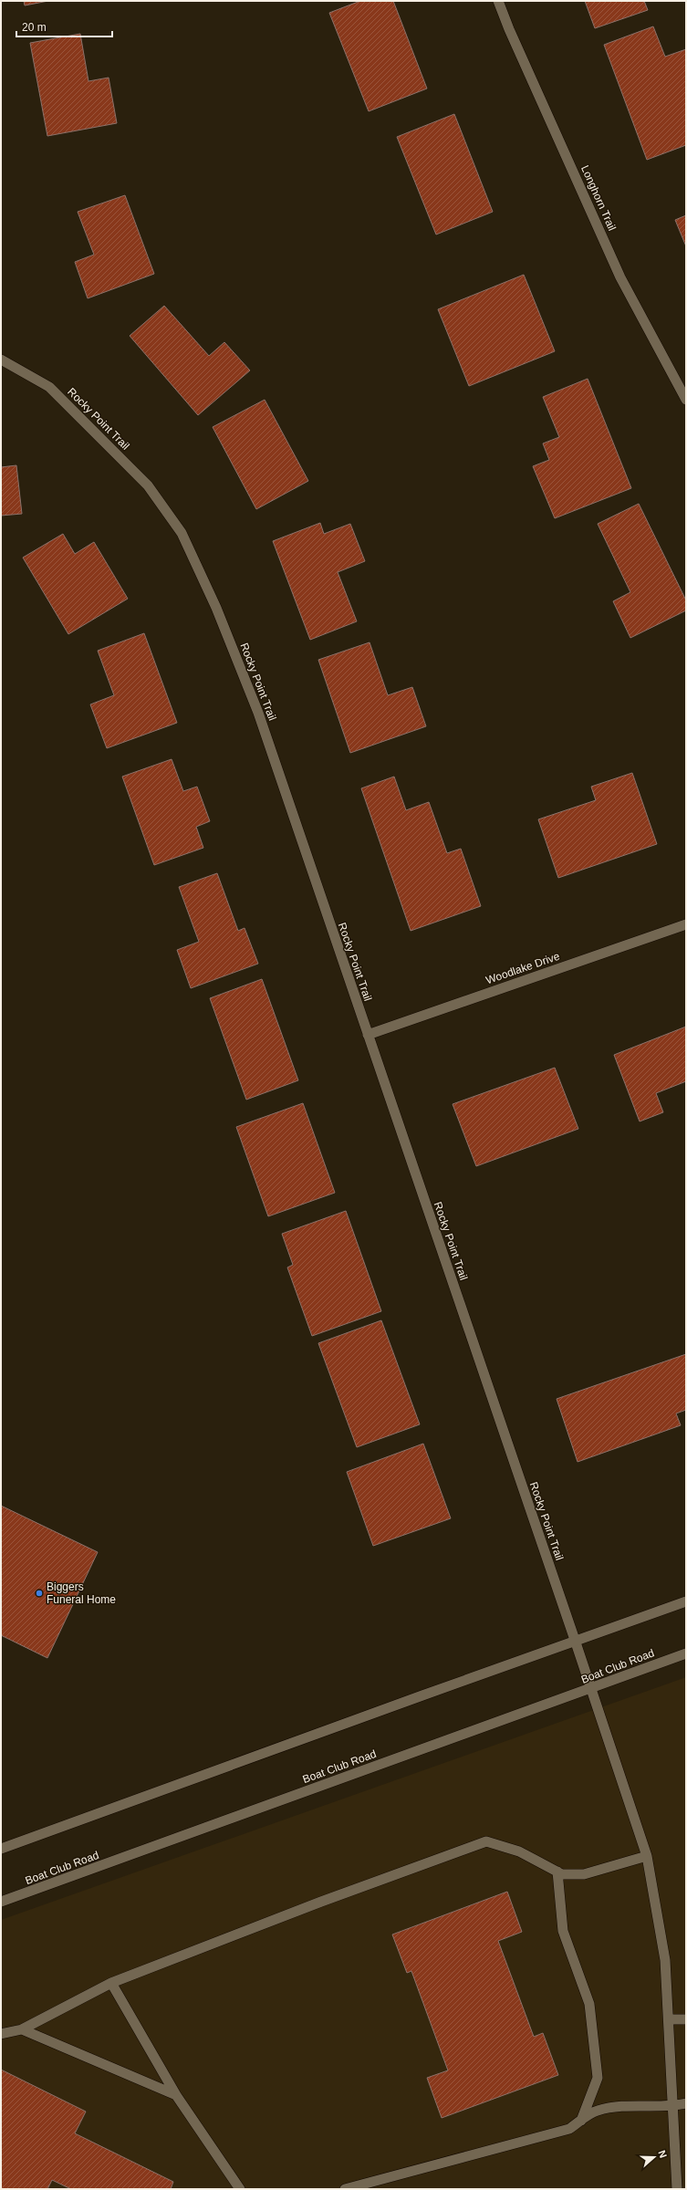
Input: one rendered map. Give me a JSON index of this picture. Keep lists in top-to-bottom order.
{
  "streets": {
    "street": [
      "Longhorn Trail",
      "Rocky Point Trail",
      "Woodlake Drive",
      "Boat Club Road"
    ]
  },
  "crossings": [
    ["Rocky Point Trail", "Woodlake Drive"],
    ["Rocky Point Trail", "Boat Club Road"]
  ],
  "places": ["Biggers Funeral Home"],
  "scale_bar": "20 m",
  "north": "right"
}
